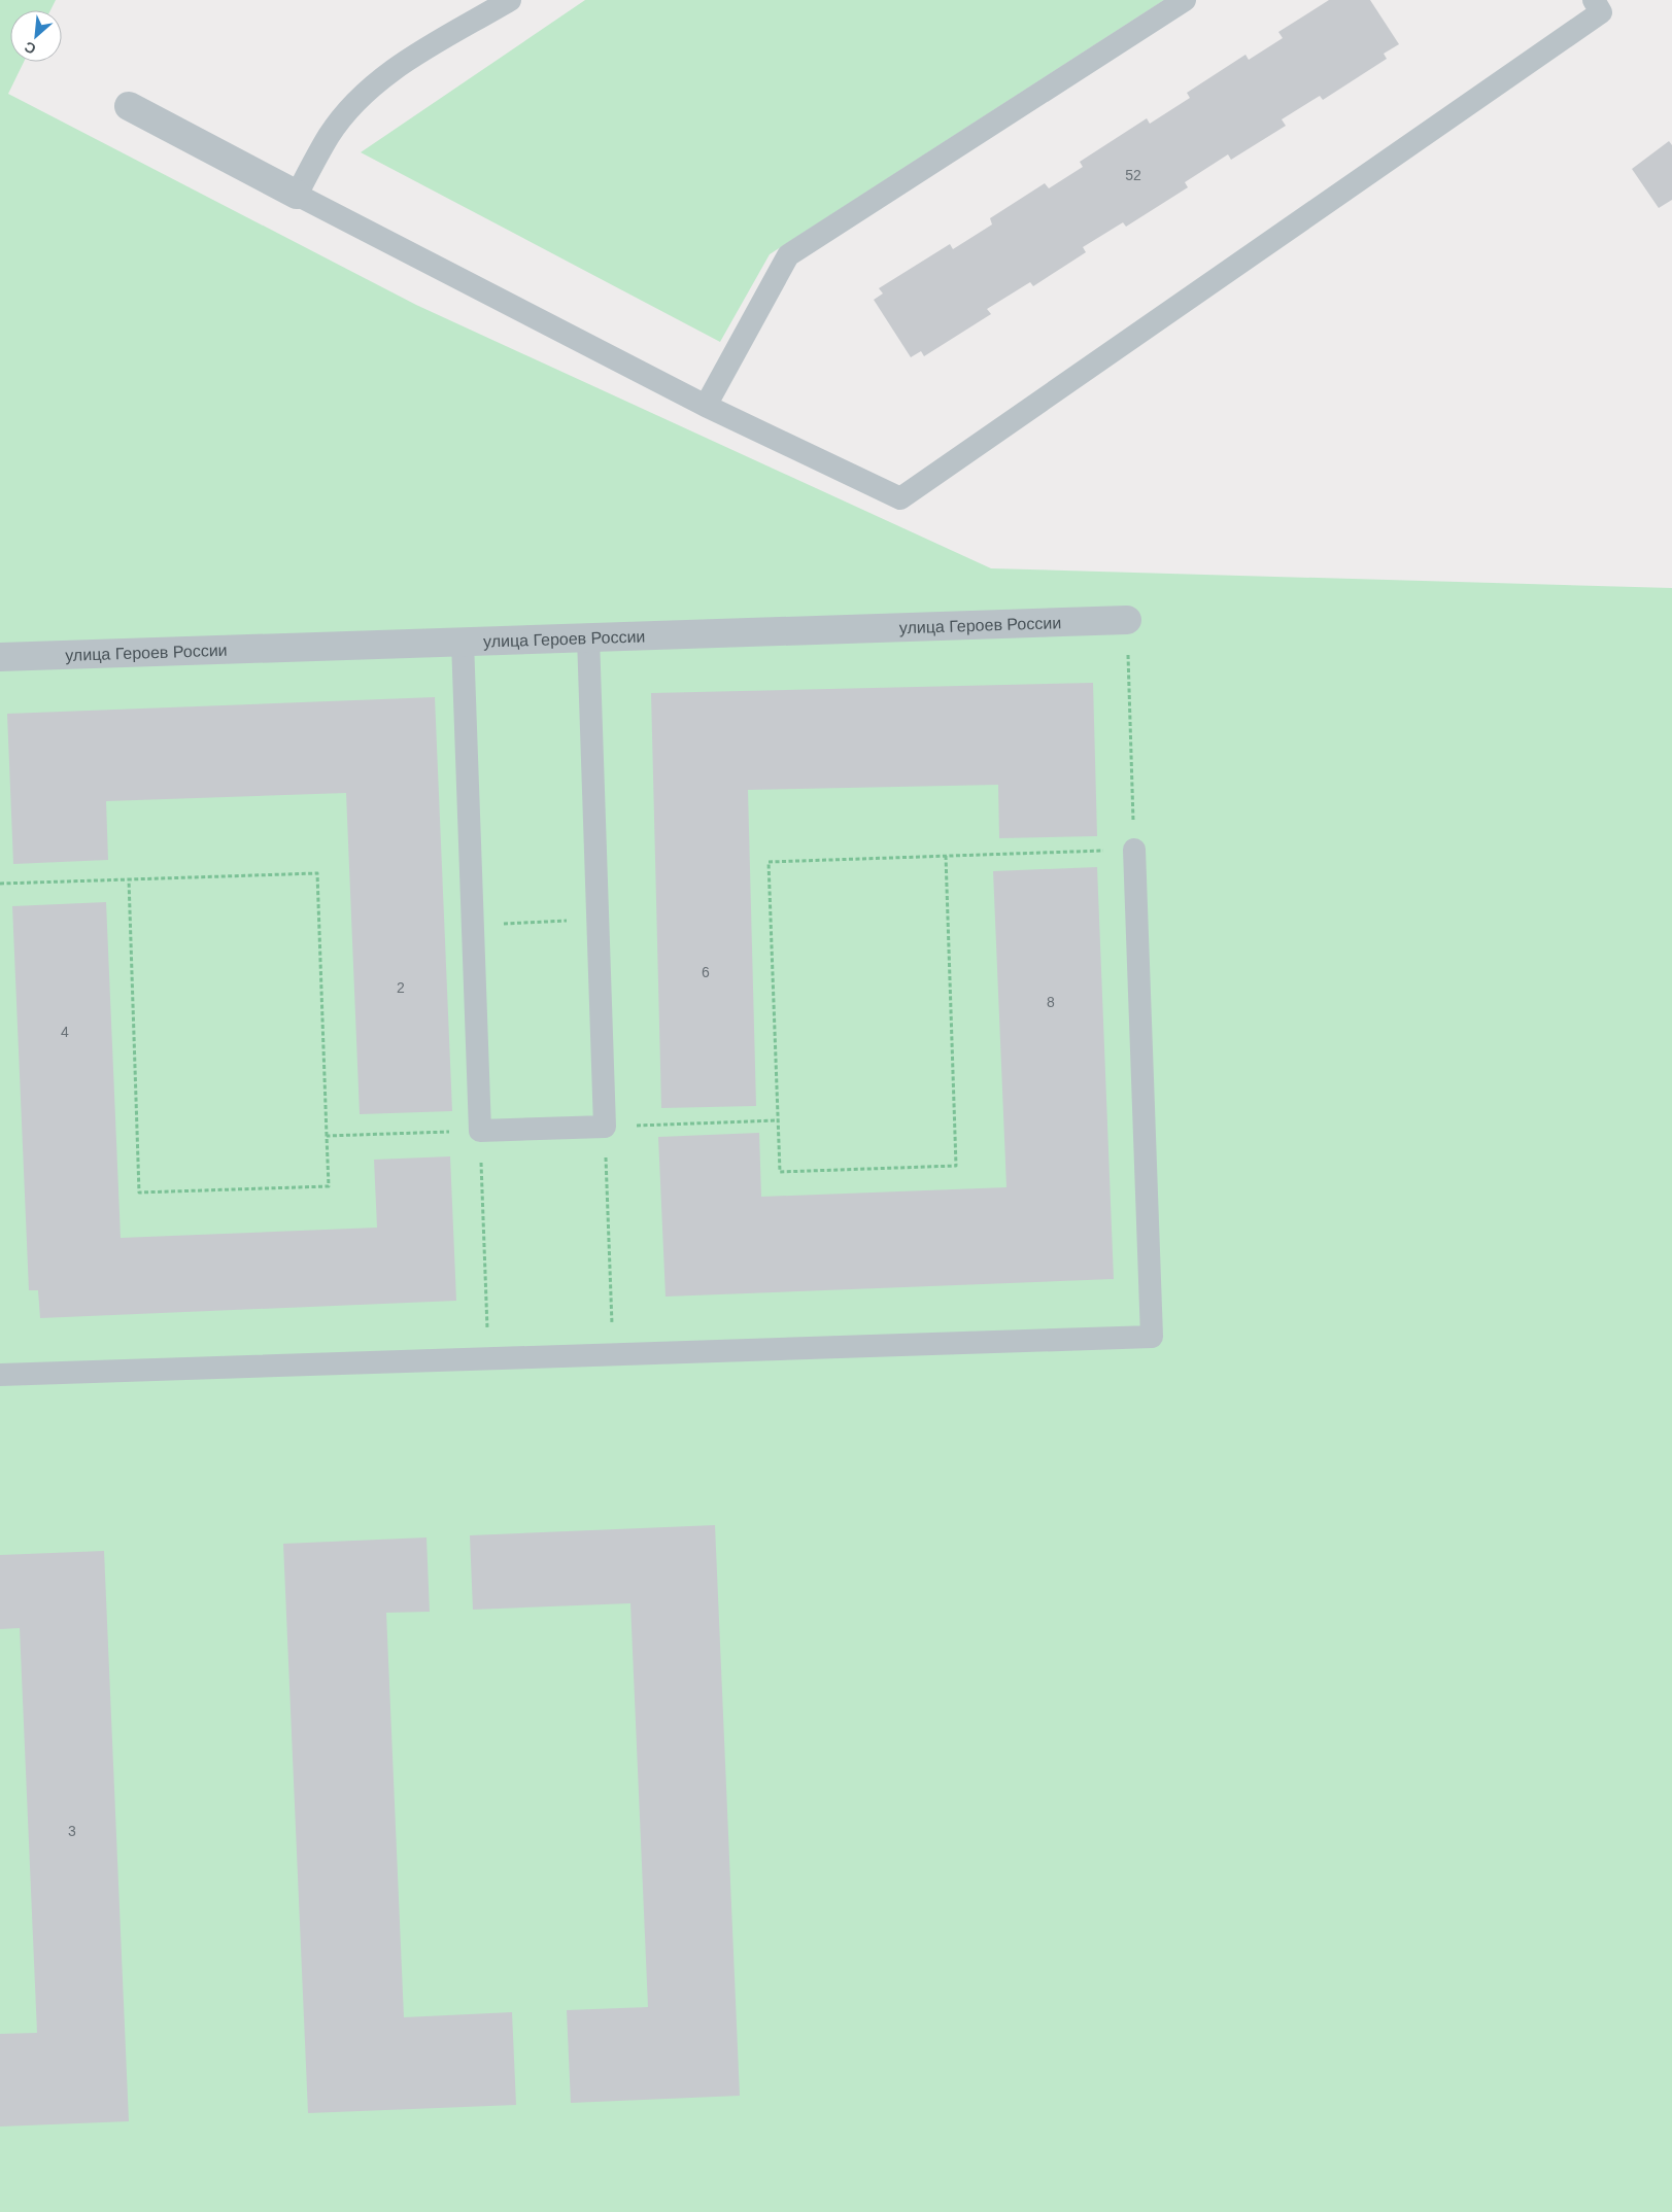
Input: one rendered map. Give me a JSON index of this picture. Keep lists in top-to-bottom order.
{
  "streets": {
    "street": ["улица Героев России"]
  },
  "house_numbers": [
    "52",
    "6",
    "2",
    "8",
    "4",
    "3"
  ],
  "north": "bottom left"
}
